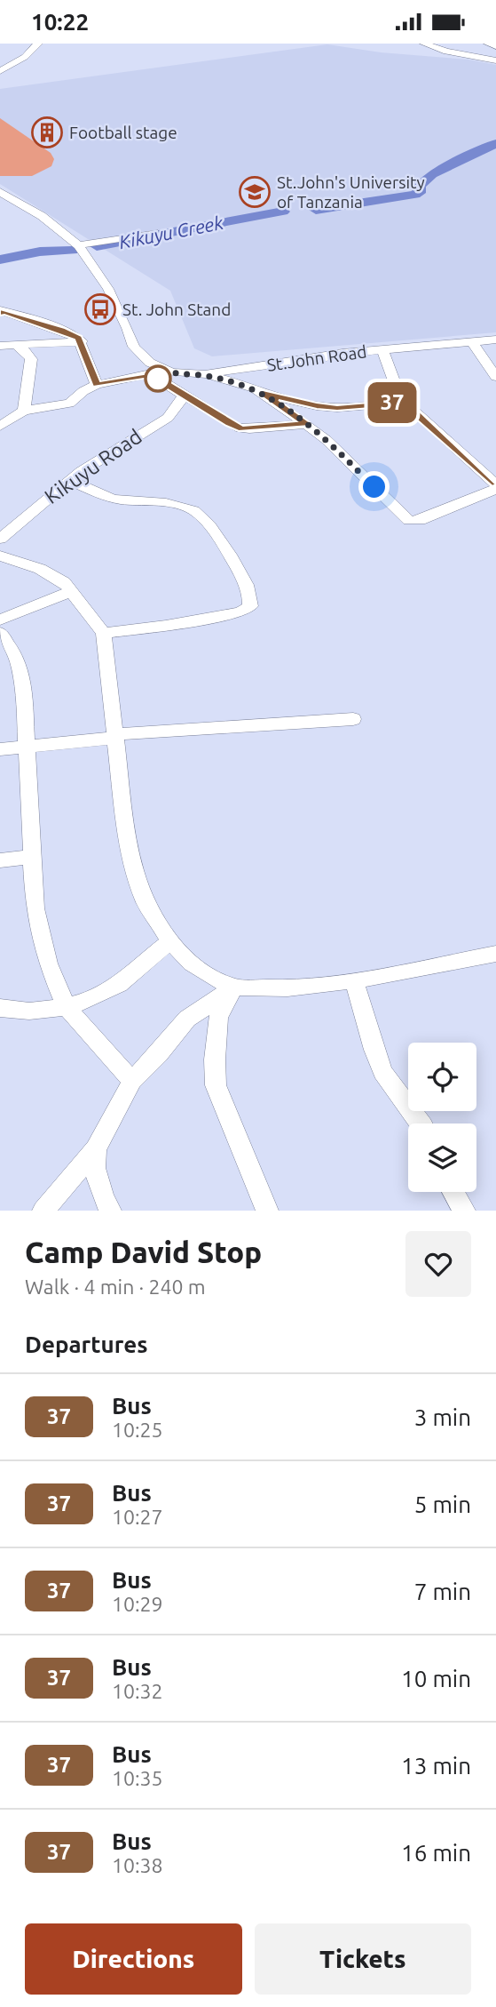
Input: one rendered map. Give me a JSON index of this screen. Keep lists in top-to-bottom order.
{
  "streets": {
    "street": ["St.John Road", "Kikuyu Road"]
  },
  "water": ["Kikuyu Creek"],
  "places": {
    "building": ["Football stage"],
    "school or university": ["St.John's University of Tanzania"],
    "bus stop": ["St. John Stand"]
  },
  "lines": ["bus line 37"],
  "page": {
    "status": "10:22",
    "on_map": "37",
    "heading": [
      ["Camp David Stop", "Walk · 4 min · 240 m"],
      "Departures"
    ],
    "list": [
      {
        "mark": "37",
        "name": "Bus",
        "note": "10:25",
        "value": "3 min"
      },
      {
        "mark": "37",
        "name": "Bus",
        "note": "10:27",
        "value": "5 min"
      },
      {
        "mark": "37",
        "name": "Bus",
        "note": "10:29",
        "value": "7 min"
      },
      {
        "mark": "37",
        "name": "Bus",
        "note": "10:32",
        "value": "10 min"
      },
      {
        "mark": "37",
        "name": "Bus",
        "note": "10:35",
        "value": "13 min"
      },
      {
        "mark": "37",
        "name": "Bus",
        "note": "10:38",
        "value": "16 min"
      }
    ],
    "buttons": ["Directions", "Tickets"]
  }
}
